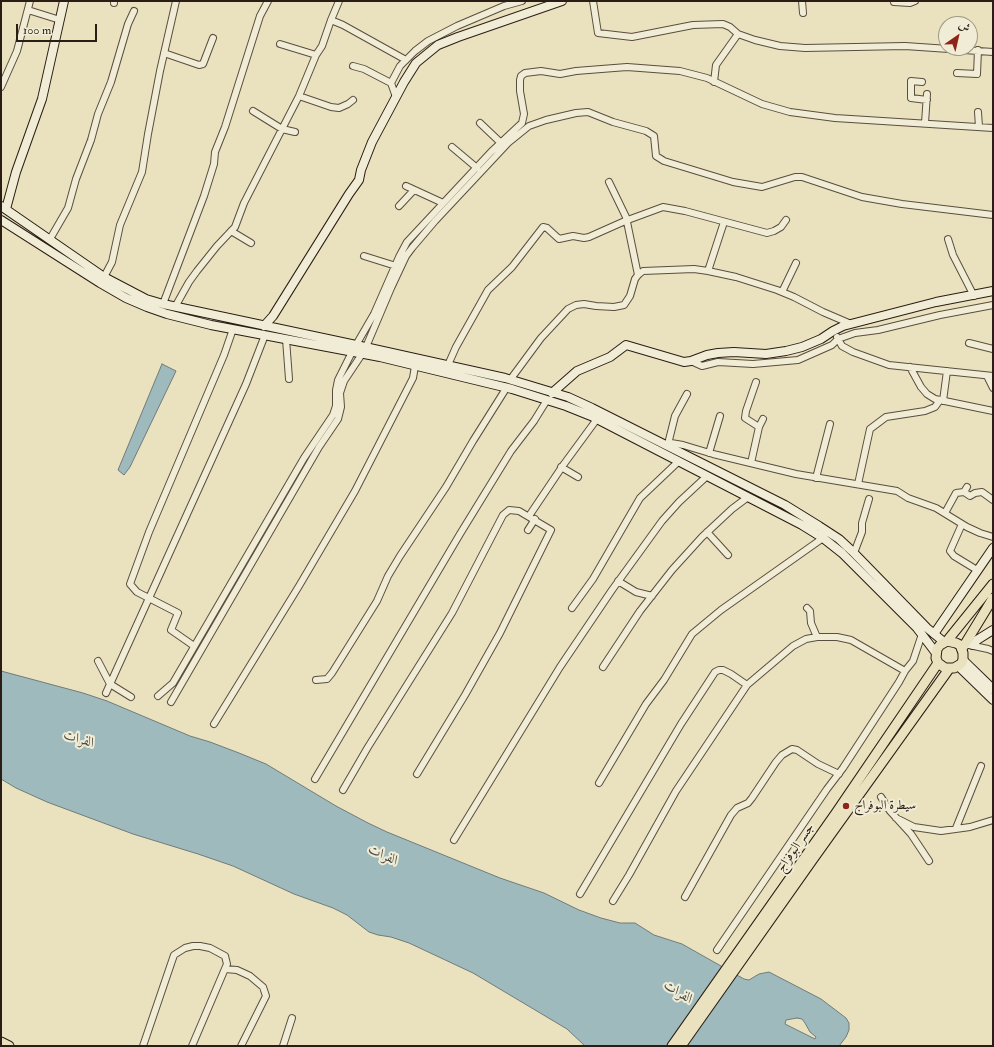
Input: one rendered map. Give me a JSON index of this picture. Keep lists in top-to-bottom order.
{
  "streets": {
    "main road": ["جسر البوفراج"]
  },
  "water": ["الفرات"],
  "places": ["سيطرة البوفراج"],
  "scale_bar": "100 m",
  "north": "top right"
}
